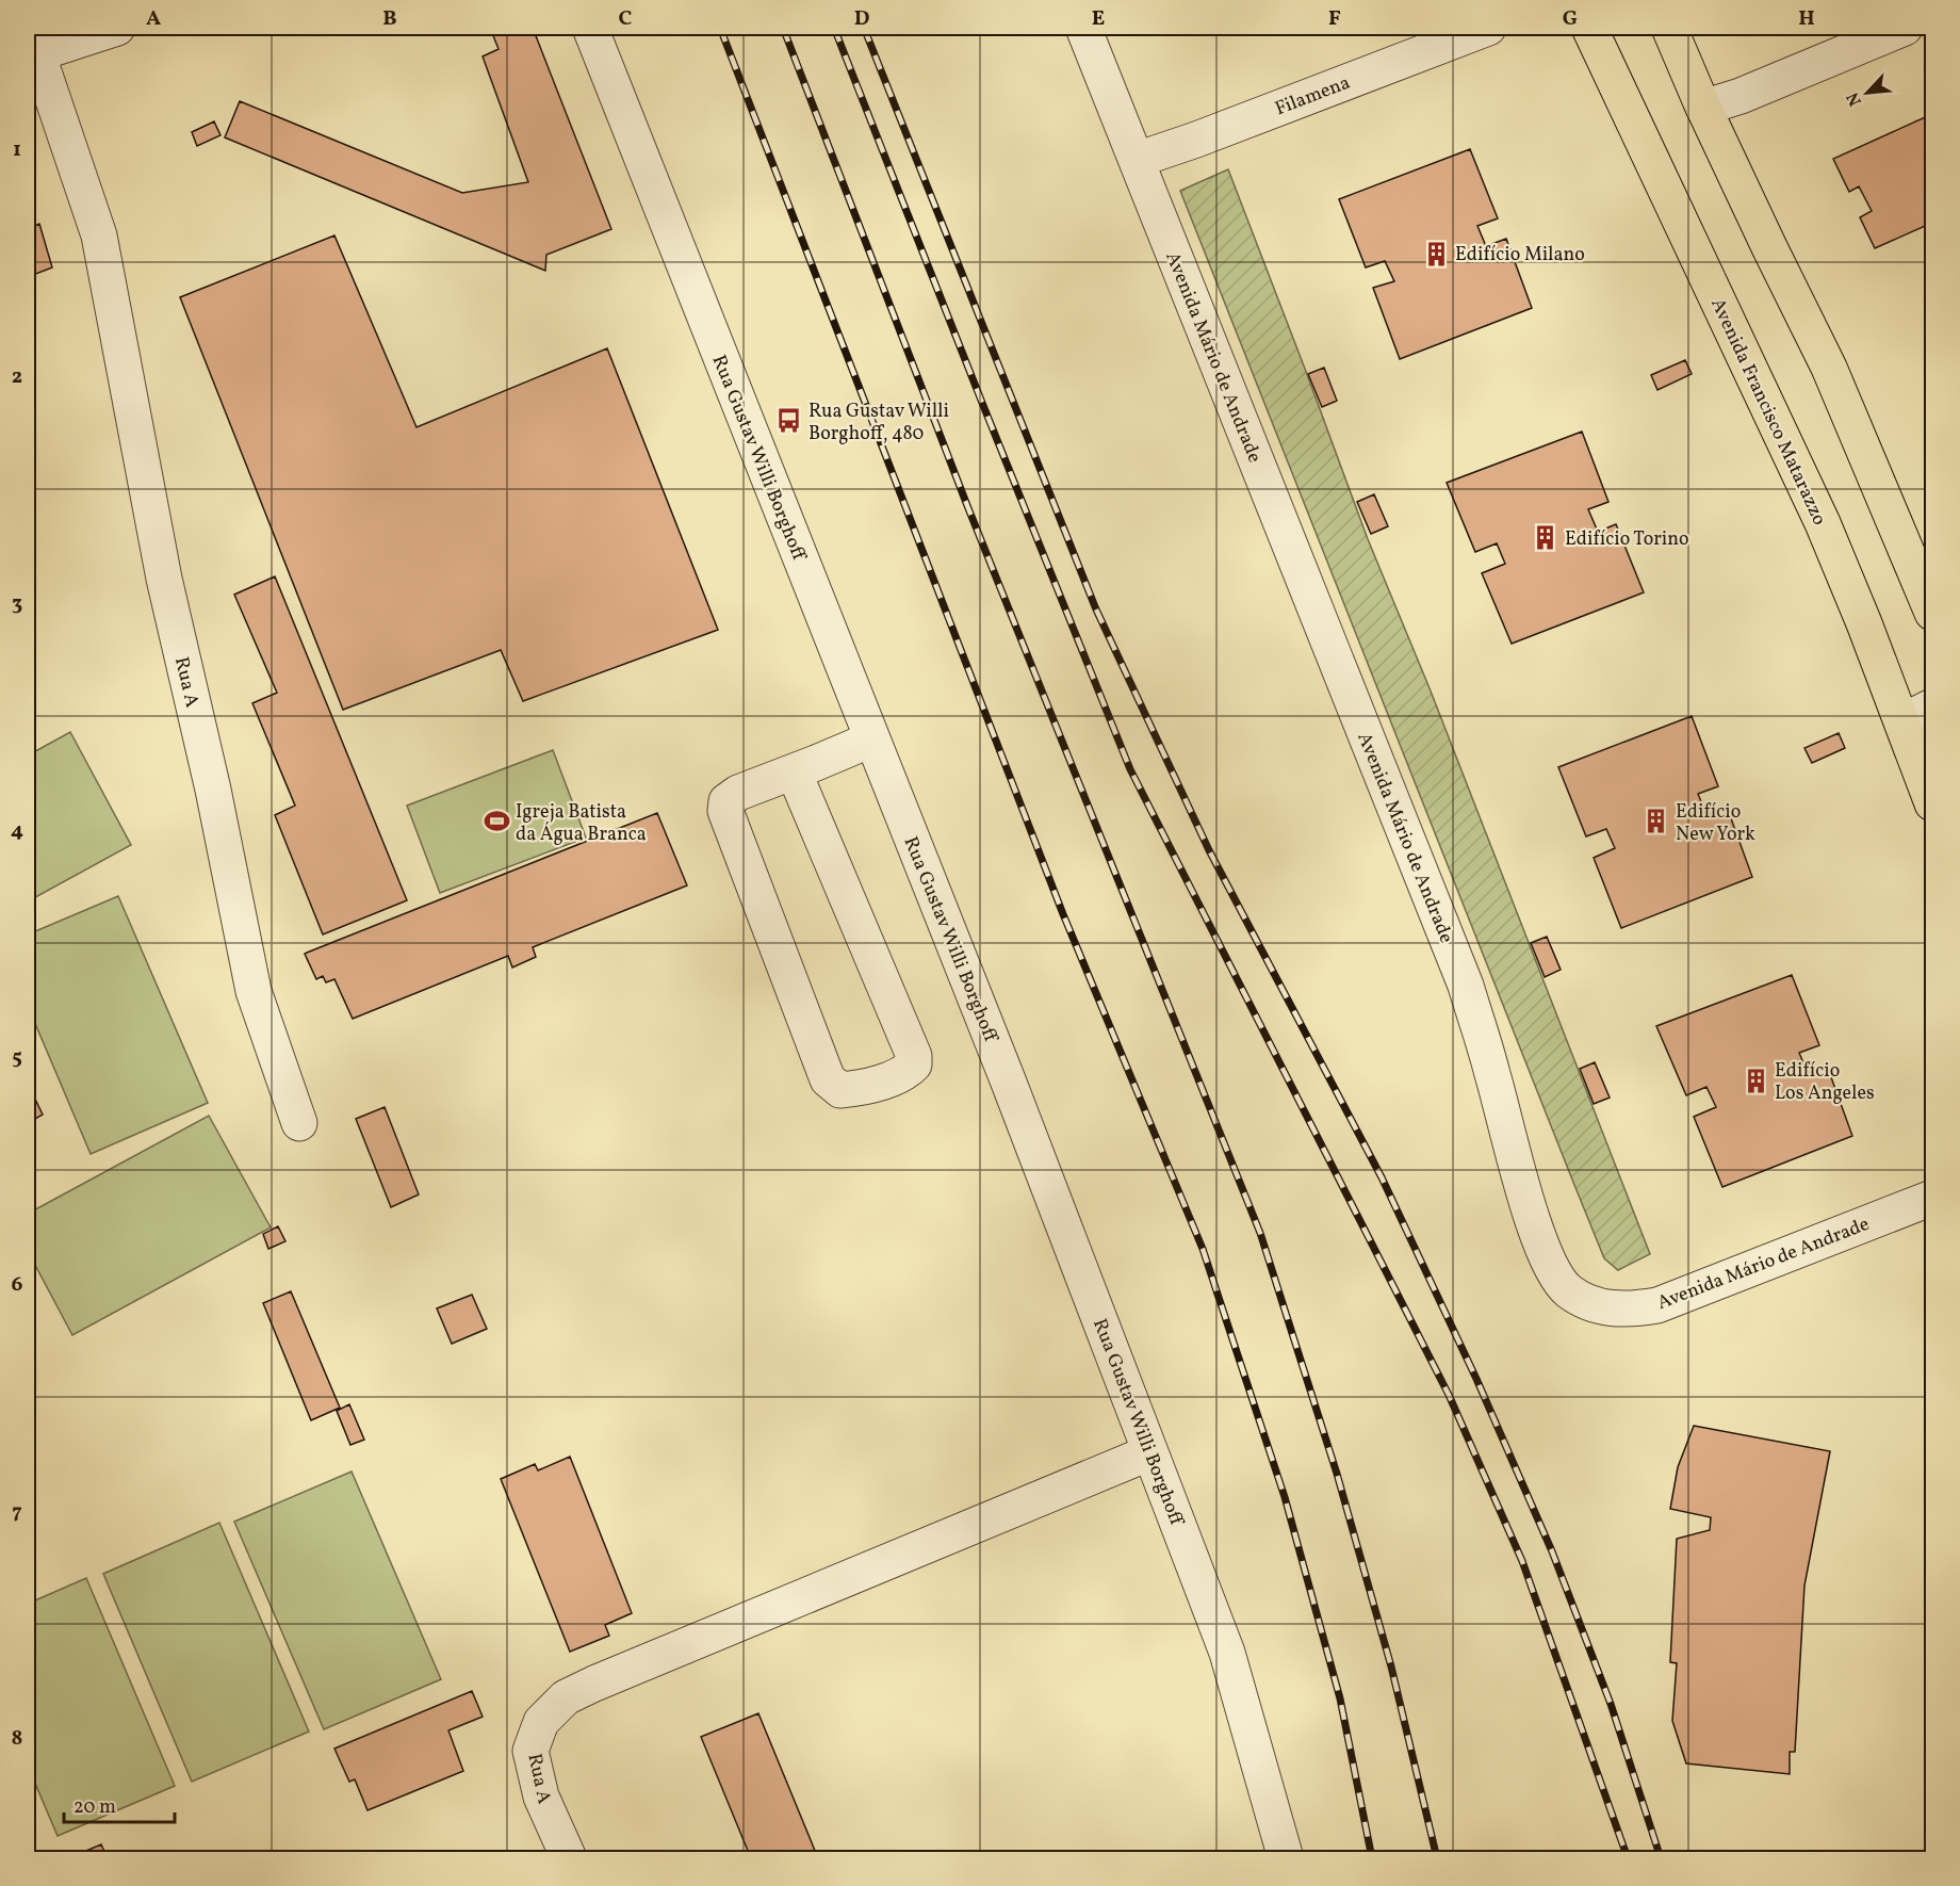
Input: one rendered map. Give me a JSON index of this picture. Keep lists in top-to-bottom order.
{
  "streets": {
    "main road": ["Avenida Francisco Matarazzo"],
    "street": [
      "Filamena",
      "Avenida Mário de Andrade",
      "Rua Gustav Willi Borghoff",
      "Rua A"
    ]
  },
  "crossings": [
    ["Filamena", "Avenida Mário de Andrade"],
    ["Rua Gustav Willi Borghoff", "Rua A"]
  ],
  "places": {
    "building": [
      "Edifício Milano",
      "Edifício Torino",
      "Edifício New York",
      "Edifício Los Angeles"
    ],
    "bus stop": ["Rua Gustav Willi Borghoff, 480"],
    "sports": ["Igreja Batista da Água Branca"]
  },
  "scale_bar": "20 m",
  "north": "bottom left",
  "grid": {
    "columns": [
      "A",
      "B",
      "C",
      "D",
      "E",
      "F",
      "G",
      "H"
    ],
    "rows": [
      "1",
      "2",
      "3",
      "4",
      "5",
      "6",
      "7",
      "8"
    ]
  }
}
